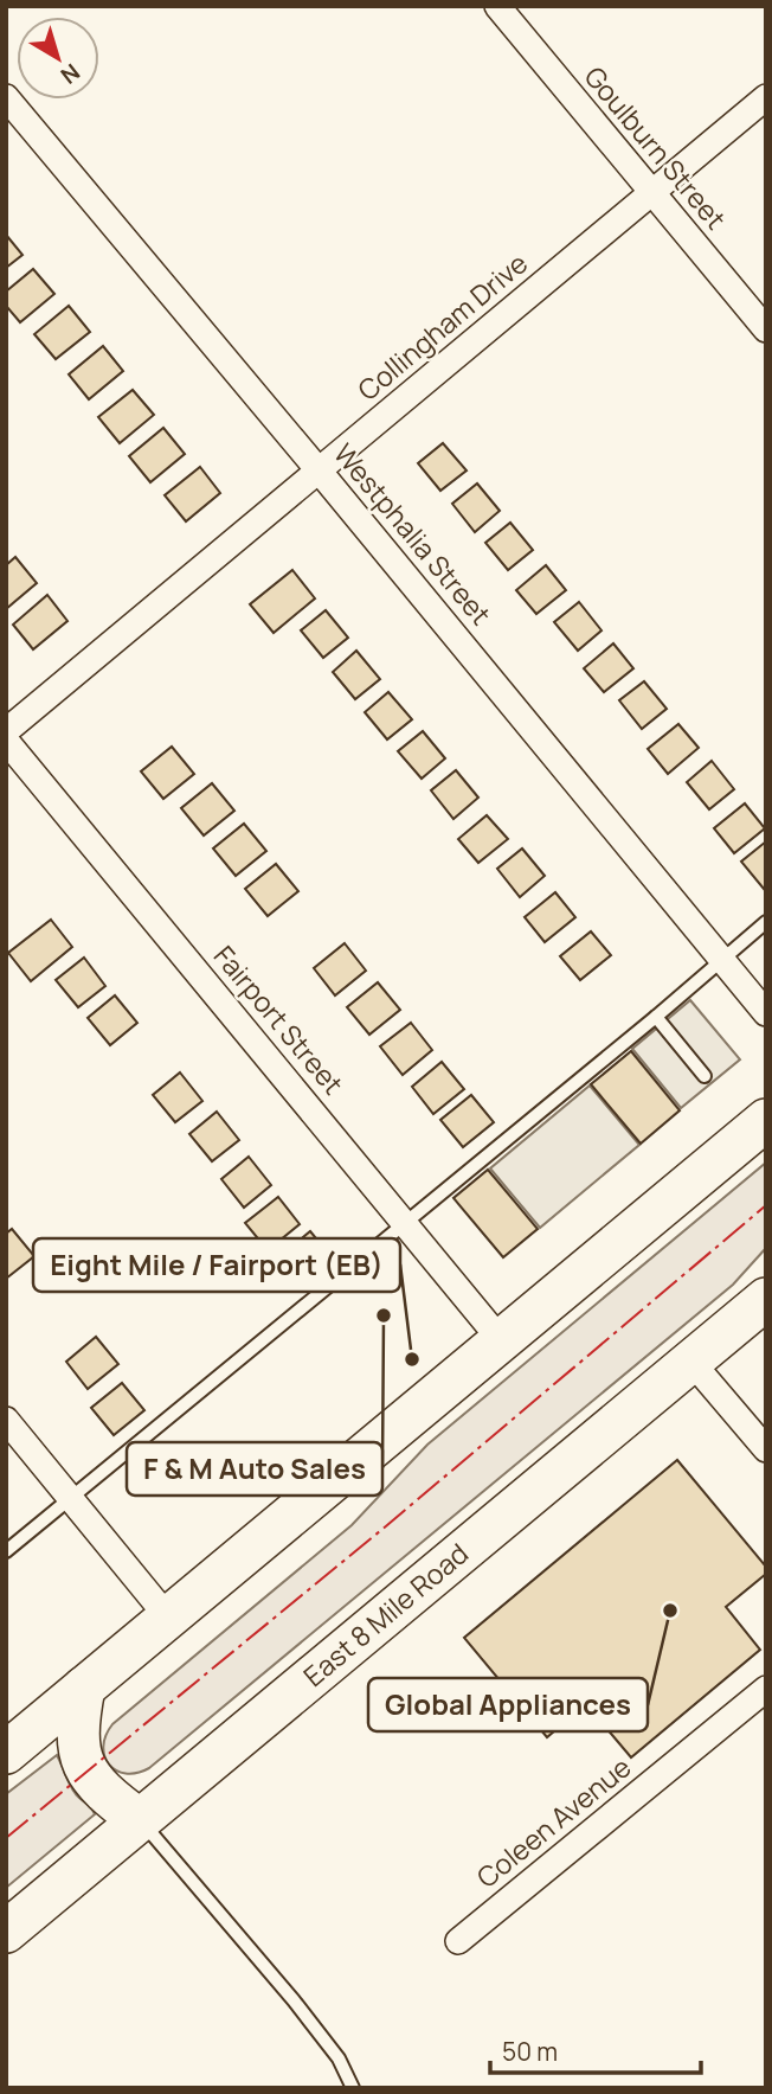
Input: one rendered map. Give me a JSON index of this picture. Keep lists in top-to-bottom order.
{
  "streets": {
    "highway": ["East 8 Mile Road"],
    "street": [
      "Goulburn Street",
      "Collingham Drive",
      "Westphalia Street",
      "Fairport Street",
      "Coleen Avenue"
    ]
  },
  "crossings": [
    ["Goulburn Street", "Collingham Drive"],
    ["Collingham Drive", "Westphalia Street"]
  ],
  "places": ["F & M Auto Sales", "Eight Mile / Fairport (EB)", "Global Appliances"],
  "scale_bar": "50 m",
  "north": "bottom right"
}
